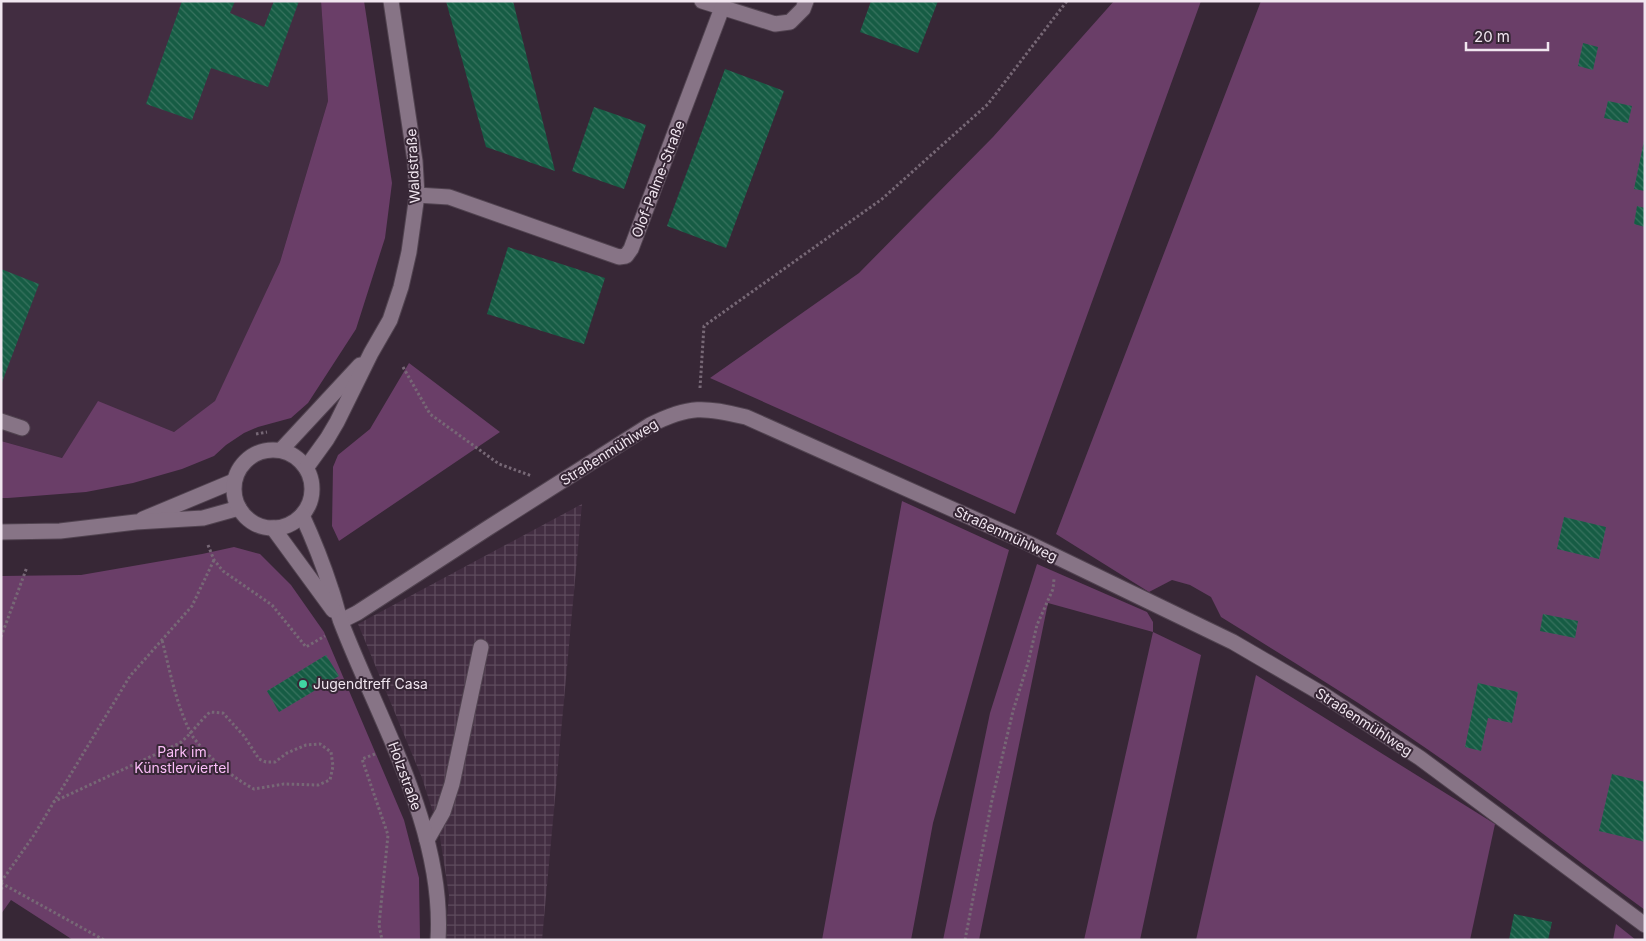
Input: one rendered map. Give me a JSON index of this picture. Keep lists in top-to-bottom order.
{
  "streets": {
    "street": [
      "Waldstraße",
      "Olof-Palme-Straße",
      "Straßenmühlweg",
      "Holzstraße"
    ]
  },
  "crossings": [
    ["Waldstraße", "Olof-Palme-Straße"],
    ["Waldstraße", "Holzstraße"],
    ["Straßenmühlweg", "Holzstraße"]
  ],
  "parks": ["Park im Künstlerviertel"],
  "places": ["Jugendtreff Casa"],
  "scale_bar": "20 m"
}
